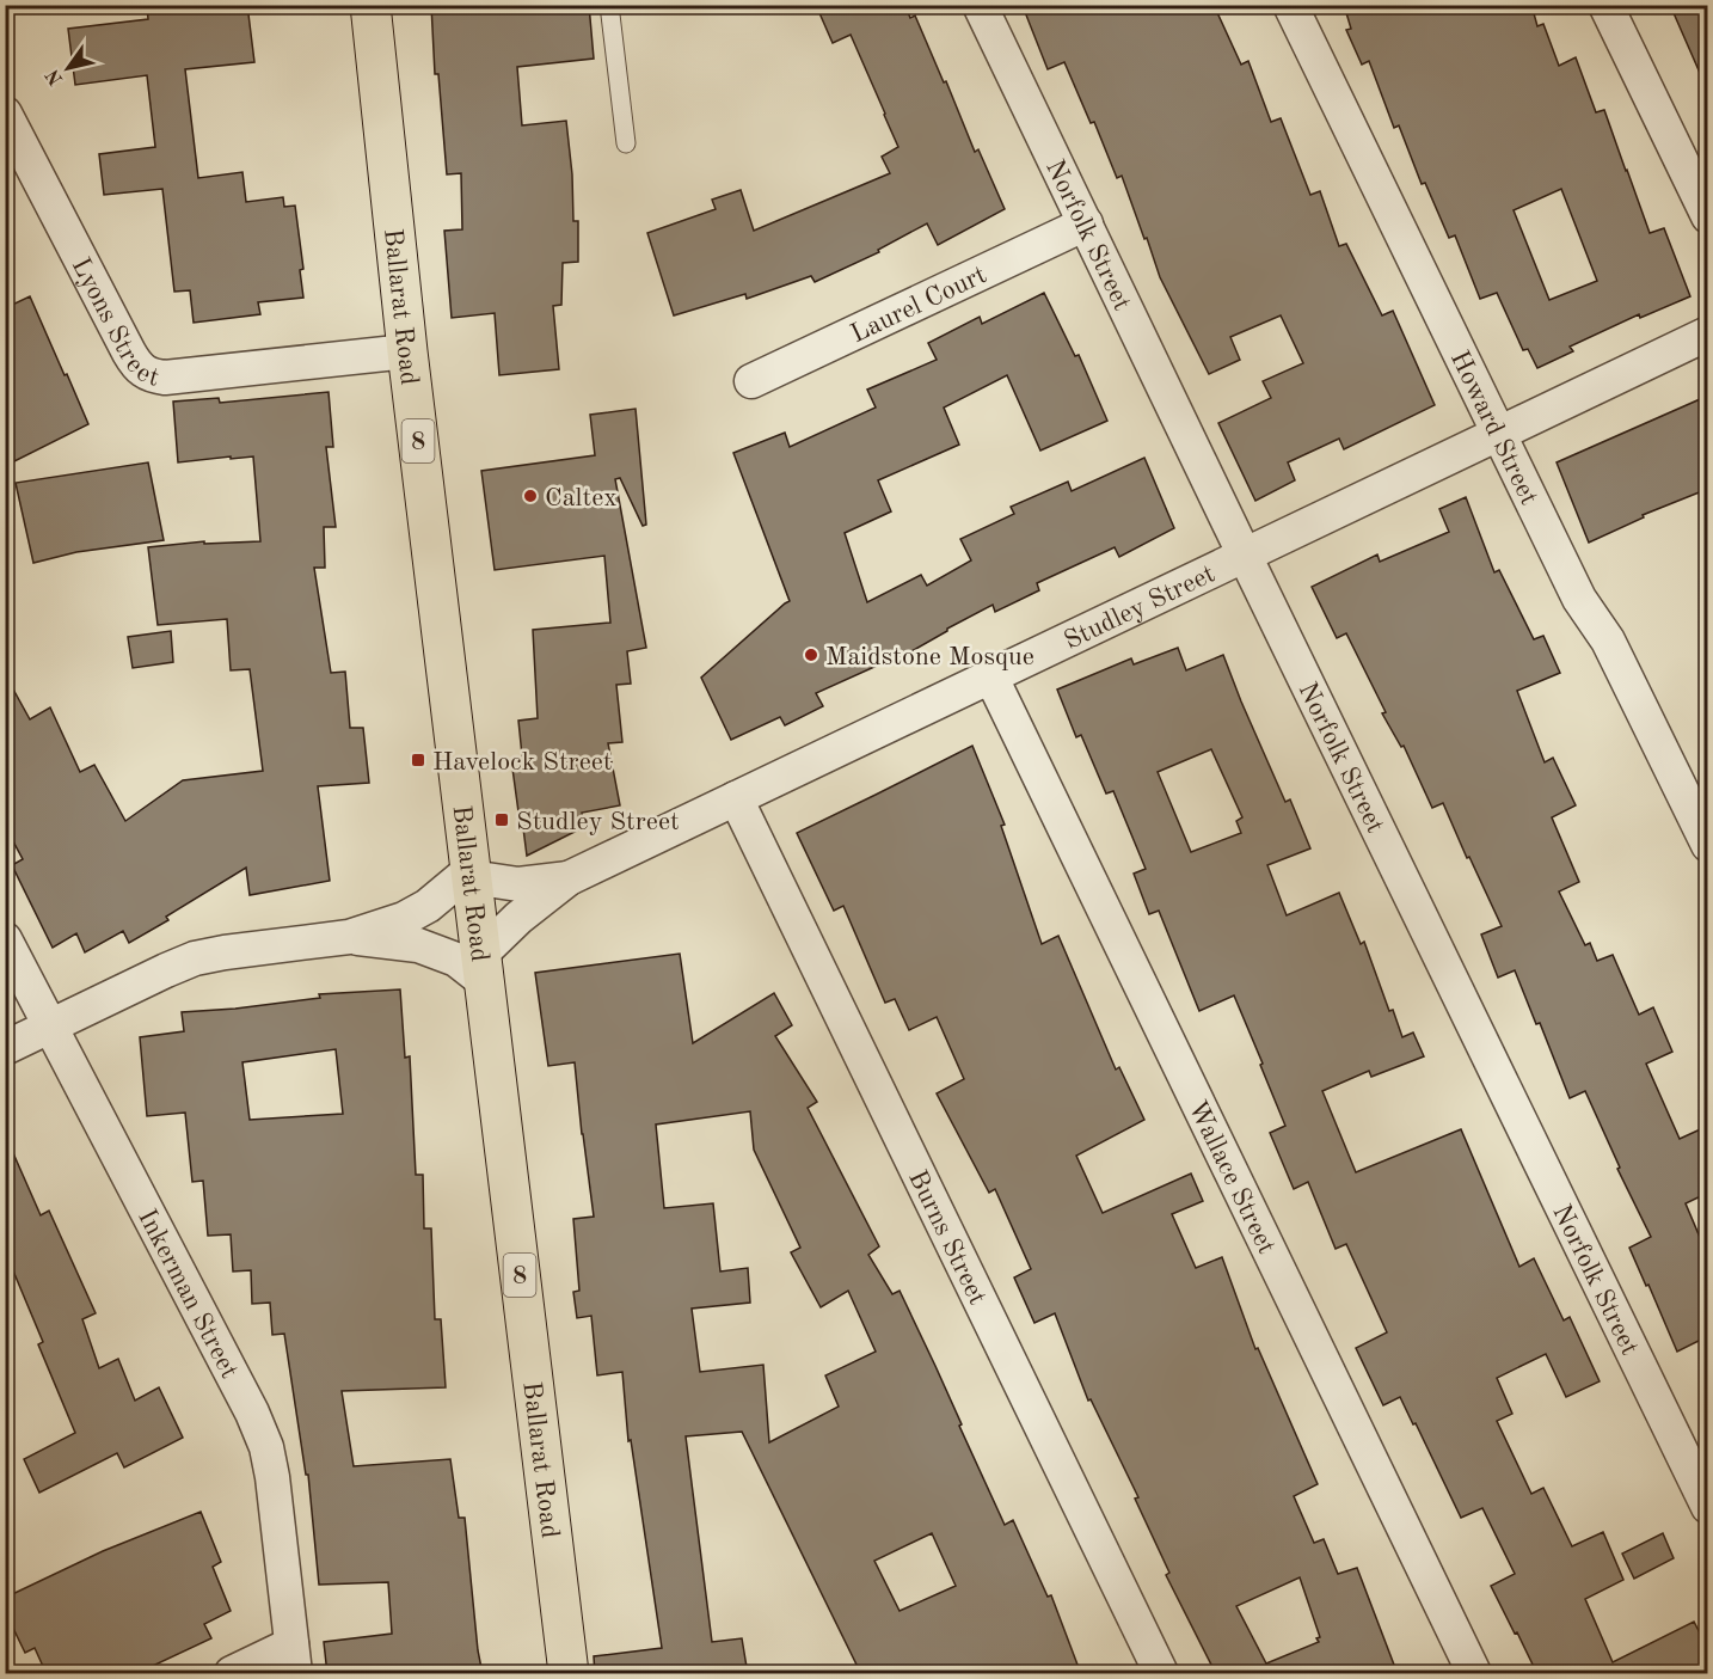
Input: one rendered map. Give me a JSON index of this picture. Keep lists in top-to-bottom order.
{
  "streets": {
    "highway": ["Ballarat Road", "8"],
    "street": [
      "Norfolk Street",
      "Laurel Court",
      "Lyons Street",
      "Howard Street",
      "Studley Street",
      "Wallace Street",
      "Burns Street",
      "Inkerman Street"
    ]
  },
  "crossings": [
    ["Norfolk Street", "Laurel Court"],
    ["Norfolk Street", "Studley Street"],
    ["Ballarat Road", "Lyons Street"],
    ["Ballarat Road", "Studley Street"],
    ["Howard Street", "Studley Street"],
    ["Studley Street", "Wallace Street"],
    ["Studley Street", "Burns Street"]
  ],
  "places": {
    "other": ["Caltex", "Maidstone Mosque"],
    "transit": ["Havelock Street", "Studley Street"]
  },
  "north": "bottom left"
}
